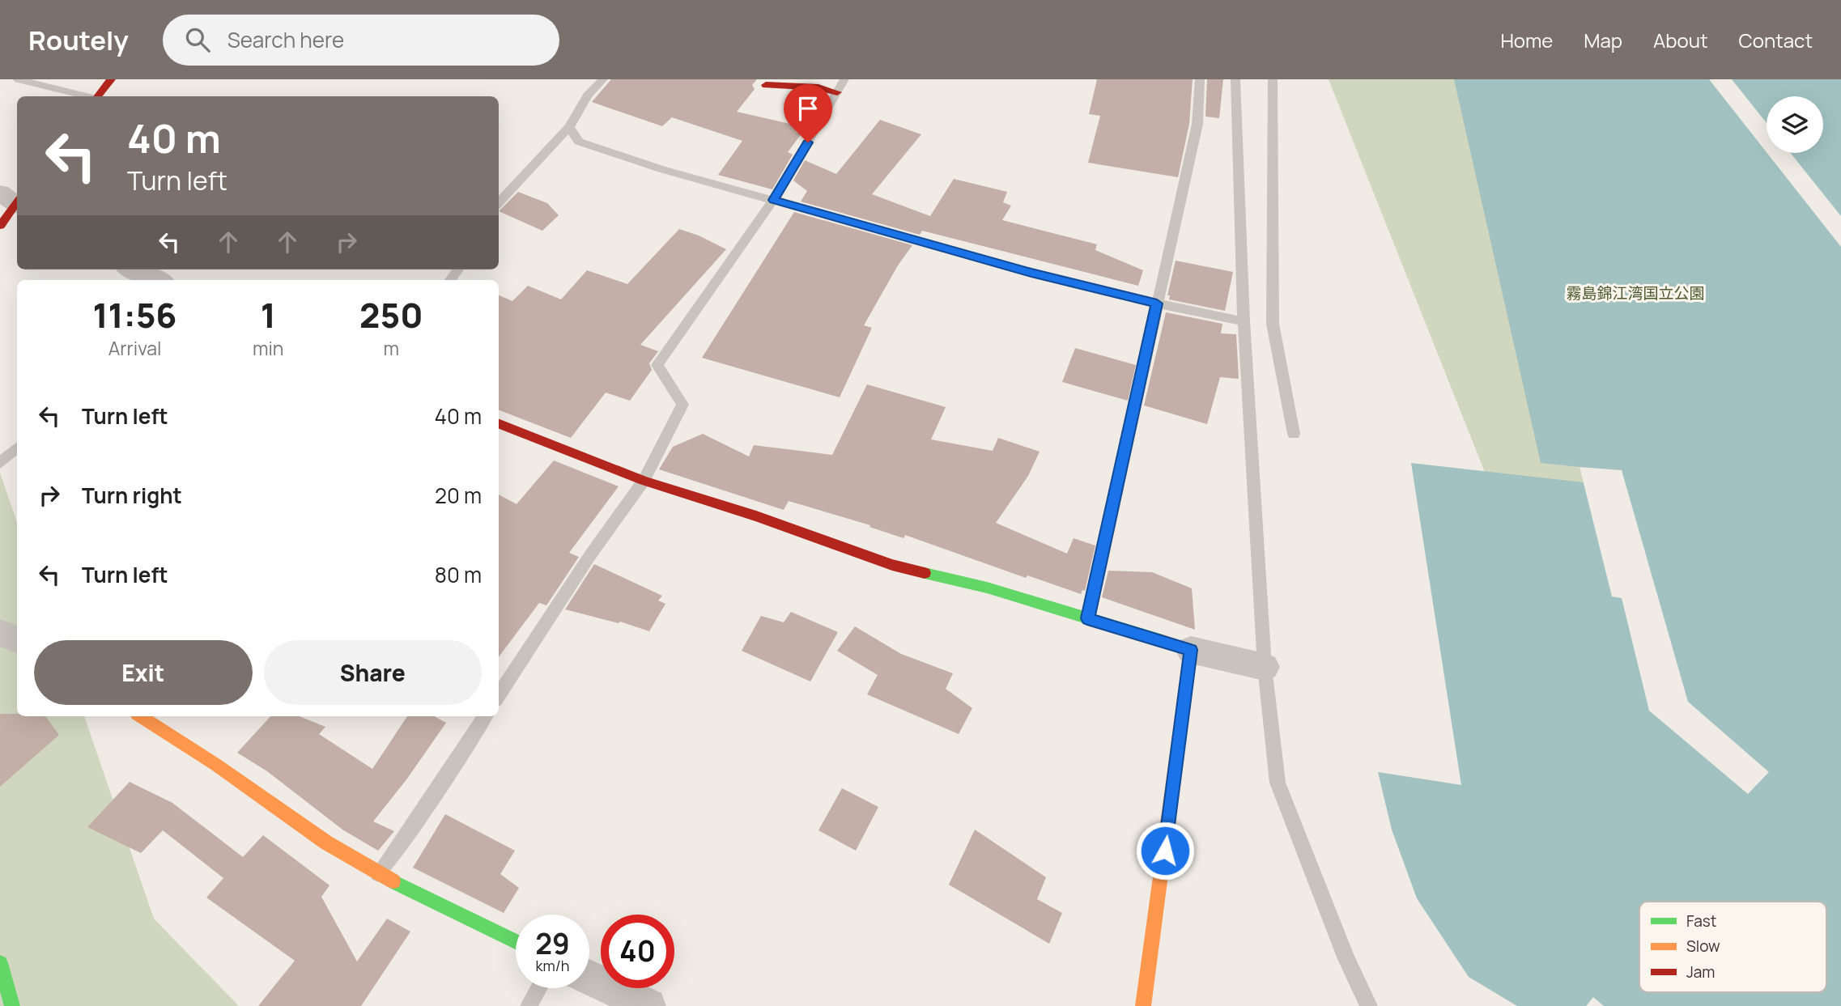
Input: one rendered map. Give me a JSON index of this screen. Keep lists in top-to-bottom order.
{
  "parks": ["霧島錦江湾国立公園"],
  "legend": ["Fast", "Slow", "Jam"],
  "page": {
    "header": "Routely",
    "search": "Search here",
    "nav": [
      "Home",
      "Map",
      "About",
      "Contact"
    ],
    "turn": ["40 m", "Turn left"],
    "eta": [
      "11:56",
      "Arrival",
      "1",
      "min",
      "250",
      "m"
    ],
    "list": [
      {
        "name": "Turn left",
        "value": "40 m"
      },
      {
        "name": "Turn right",
        "value": "20 m"
      },
      {
        "name": "Turn left",
        "value": "80 m"
      }
    ],
    "buttons": ["Exit", "Share"],
    "speed": "29 km/h",
    "limit": "40"
  }
}
